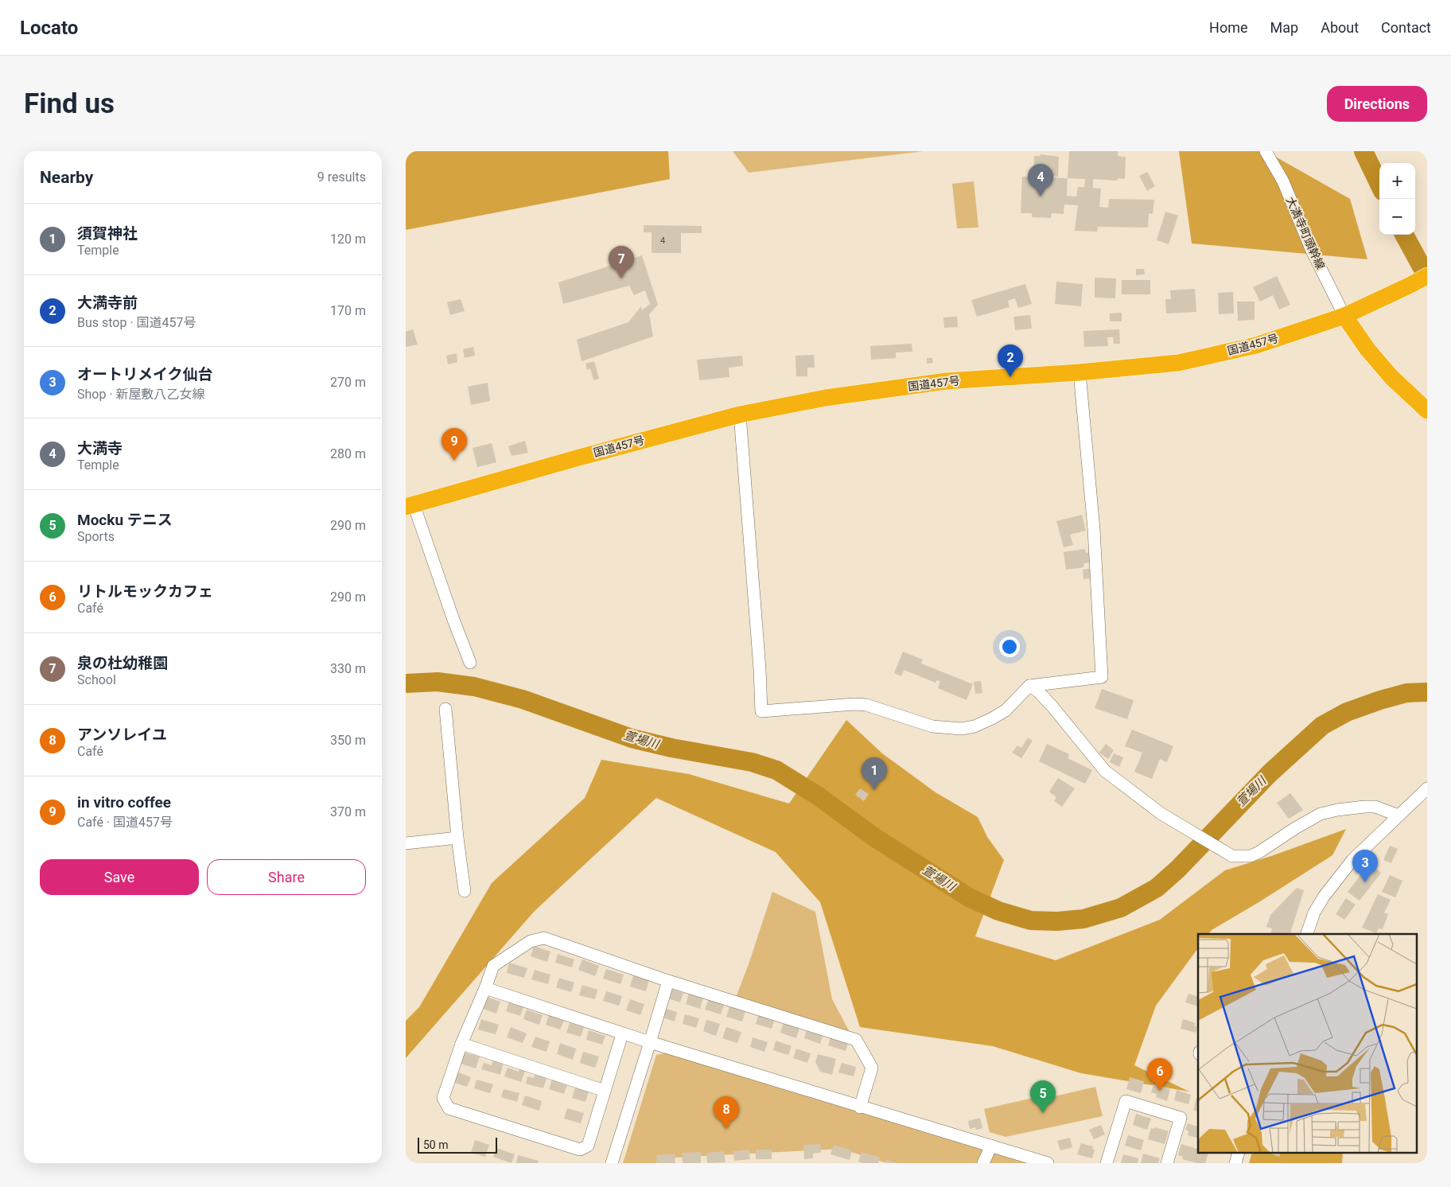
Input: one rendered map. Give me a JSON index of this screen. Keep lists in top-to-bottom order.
{
  "streets": {
    "highway": ["国道457号"],
    "street": ["大満寺町頭幹線"]
  },
  "crossings": [
    ["大満寺町頭幹線", "国道457号"]
  ],
  "water": ["萱場川"],
  "house_numbers": ["4"],
  "scale_bar": "50 m",
  "page": {
    "header": "Locato",
    "nav": [
      "Home",
      "Map",
      "About",
      "Contact"
    ],
    "buttons": [
      "Directions",
      ["Save", "Share"]
    ],
    "title": "Find us",
    "heading": ["Nearby", "9 results"],
    "map_buttons": ["+", "−"],
    "pins": [
      "4",
      "7",
      "2",
      "9",
      "1",
      "3",
      "6",
      "5",
      "8"
    ],
    "list": [
      {
        "mark": "1",
        "name": "須賀神社",
        "note": "Temple",
        "value": "120 m"
      },
      {
        "mark": "2",
        "name": "大満寺前",
        "note": "Bus stop · 国道457号",
        "value": "170 m"
      },
      {
        "mark": "3",
        "name": "オートリメイク仙台",
        "note": "Shop · 新屋敷八乙女線",
        "value": "270 m"
      },
      {
        "mark": "4",
        "name": "大満寺",
        "note": "Temple",
        "value": "280 m"
      },
      {
        "mark": "5",
        "name": "Mocku テニス",
        "note": "Sports",
        "value": "290 m"
      },
      {
        "mark": "6",
        "name": "リトルモックカフェ",
        "note": "Café",
        "value": "290 m"
      },
      {
        "mark": "7",
        "name": "泉の杜幼稚園",
        "note": "School",
        "value": "330 m"
      },
      {
        "mark": "8",
        "name": "アンソレイユ",
        "note": "Café",
        "value": "350 m"
      },
      {
        "mark": "9",
        "name": "in vitro coffee",
        "note": "Café · 国道457号",
        "value": "370 m"
      }
    ],
    "scale": "50 m"
  }
}
